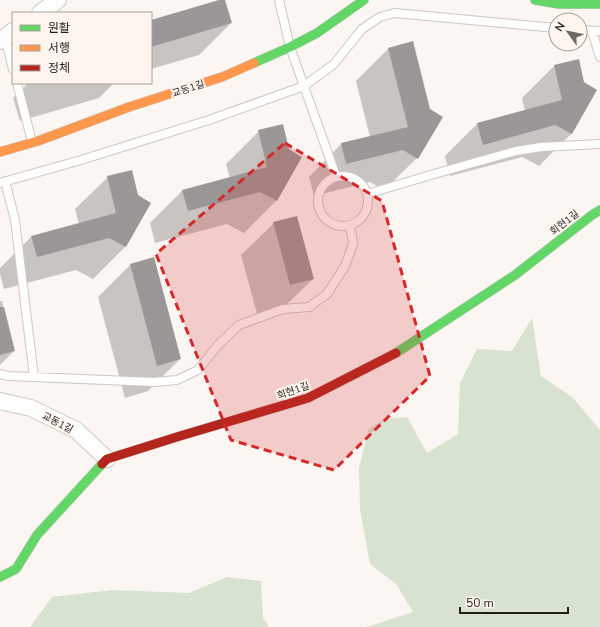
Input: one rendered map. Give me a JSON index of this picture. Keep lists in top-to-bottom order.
{
  "streets": {
    "street": ["교동1길", "회현1길"]
  },
  "crossings": [
    ["교동1길", "회현1길"]
  ],
  "legend": ["원활", "서행", "정체"],
  "scale_bar": "50 m",
  "north": "top left"
}
